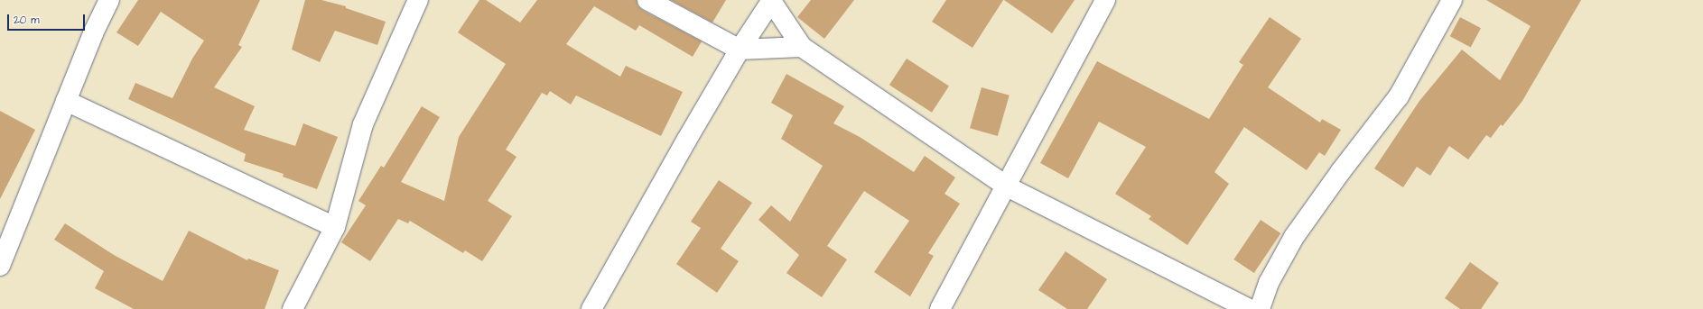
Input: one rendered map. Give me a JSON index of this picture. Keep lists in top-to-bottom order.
{
  "scale_bar": "20 m"
}
